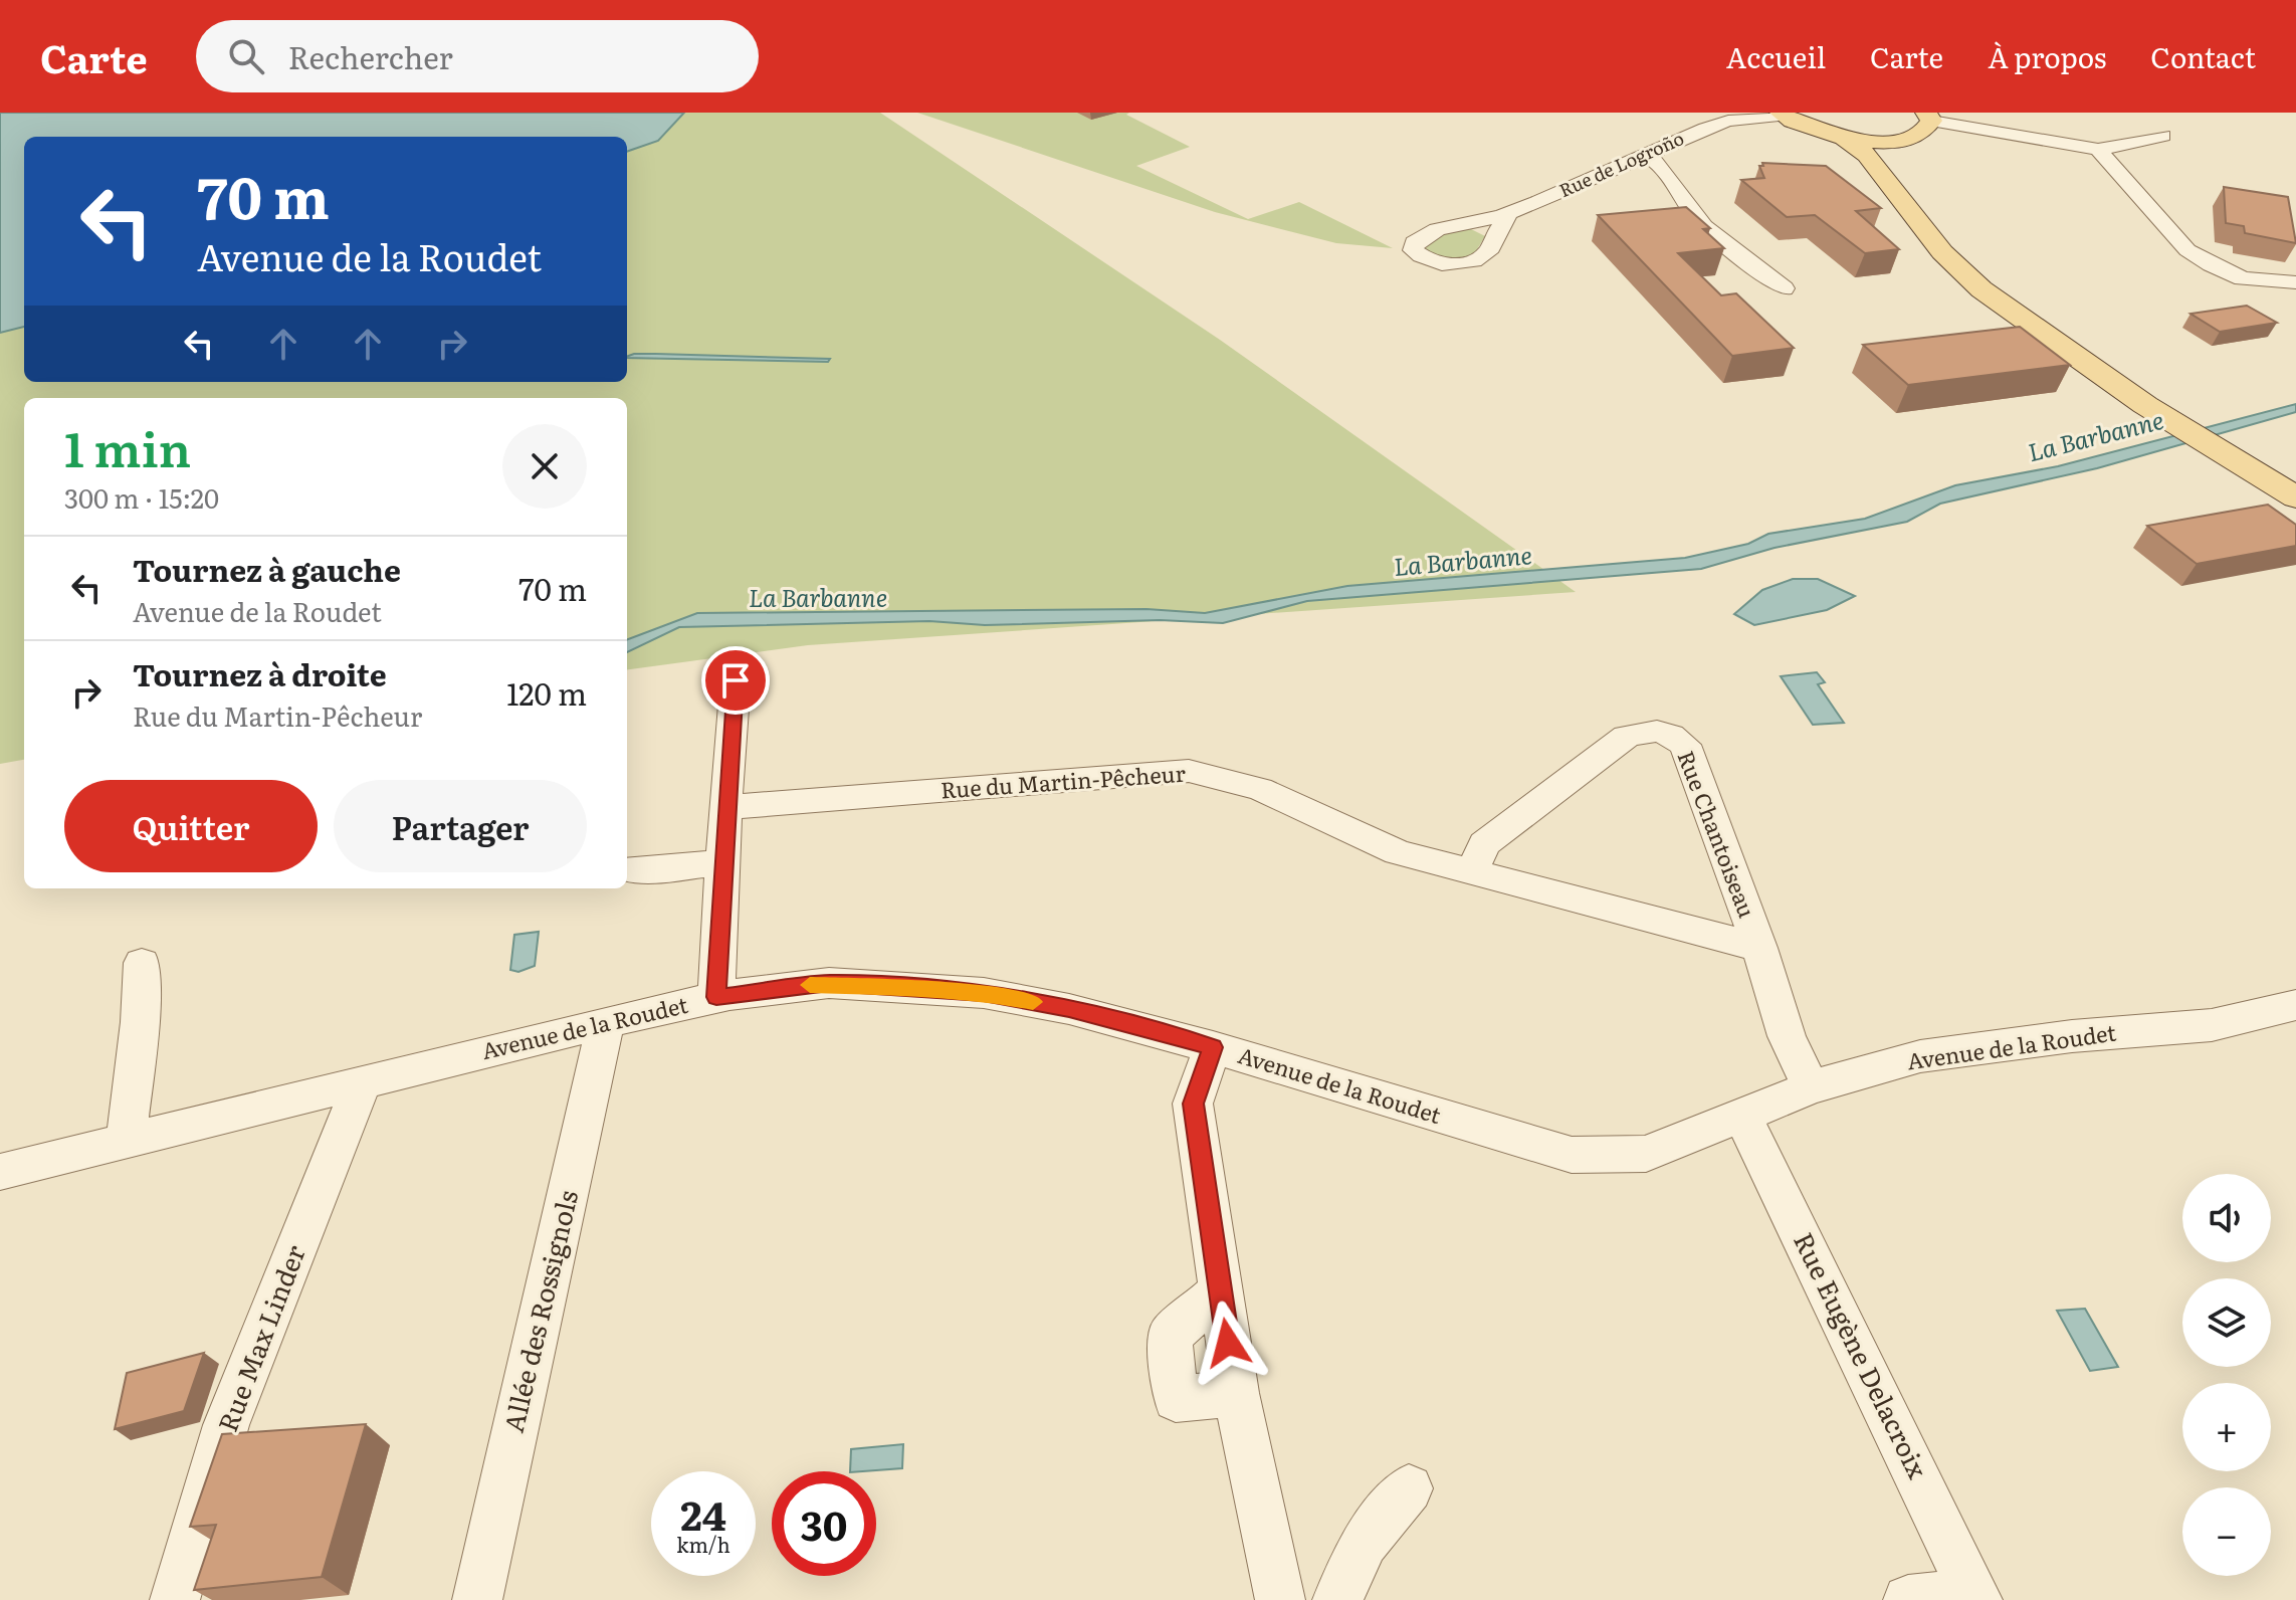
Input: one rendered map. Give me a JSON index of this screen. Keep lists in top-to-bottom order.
{
  "streets": {
    "street": [
      "Rue de Logroño",
      "Rue du Martin-Pêcheur",
      "Rue Chantoiseau",
      "Avenue de la Roudet",
      "Allée des Rossignols",
      "Rue Max Linder",
      "Rue Eugène Delacroix"
    ]
  },
  "crossings": [
    ["Rue du Martin-Pêcheur", "Rue Chantoiseau"],
    ["Rue Chantoiseau", "Avenue de la Roudet"],
    ["Avenue de la Roudet", "Allée des Rossignols"],
    ["Avenue de la Roudet", "Rue Max Linder"],
    ["Avenue de la Roudet", "Rue Eugène Delacroix"]
  ],
  "water": ["La Barbanne"],
  "page": {
    "header": "Carte",
    "search": "Rechercher",
    "nav": [
      "Accueil",
      "Carte",
      "À propos",
      "Contact"
    ],
    "turn": ["70 m", "Avenue de la Roudet"],
    "heading": ["1 min", "300 m · 15:20"],
    "list": [
      {
        "name": "Tournez à gauche",
        "note": "Avenue de la Roudet",
        "value": "70 m"
      },
      {
        "name": "Tournez à droite",
        "note": "Rue du Martin-Pêcheur",
        "value": "120 m"
      }
    ],
    "buttons": ["Quitter", "Partager"],
    "map_buttons": ["+", "−"],
    "speed": "24 km/h",
    "limit": "30"
  }
}
